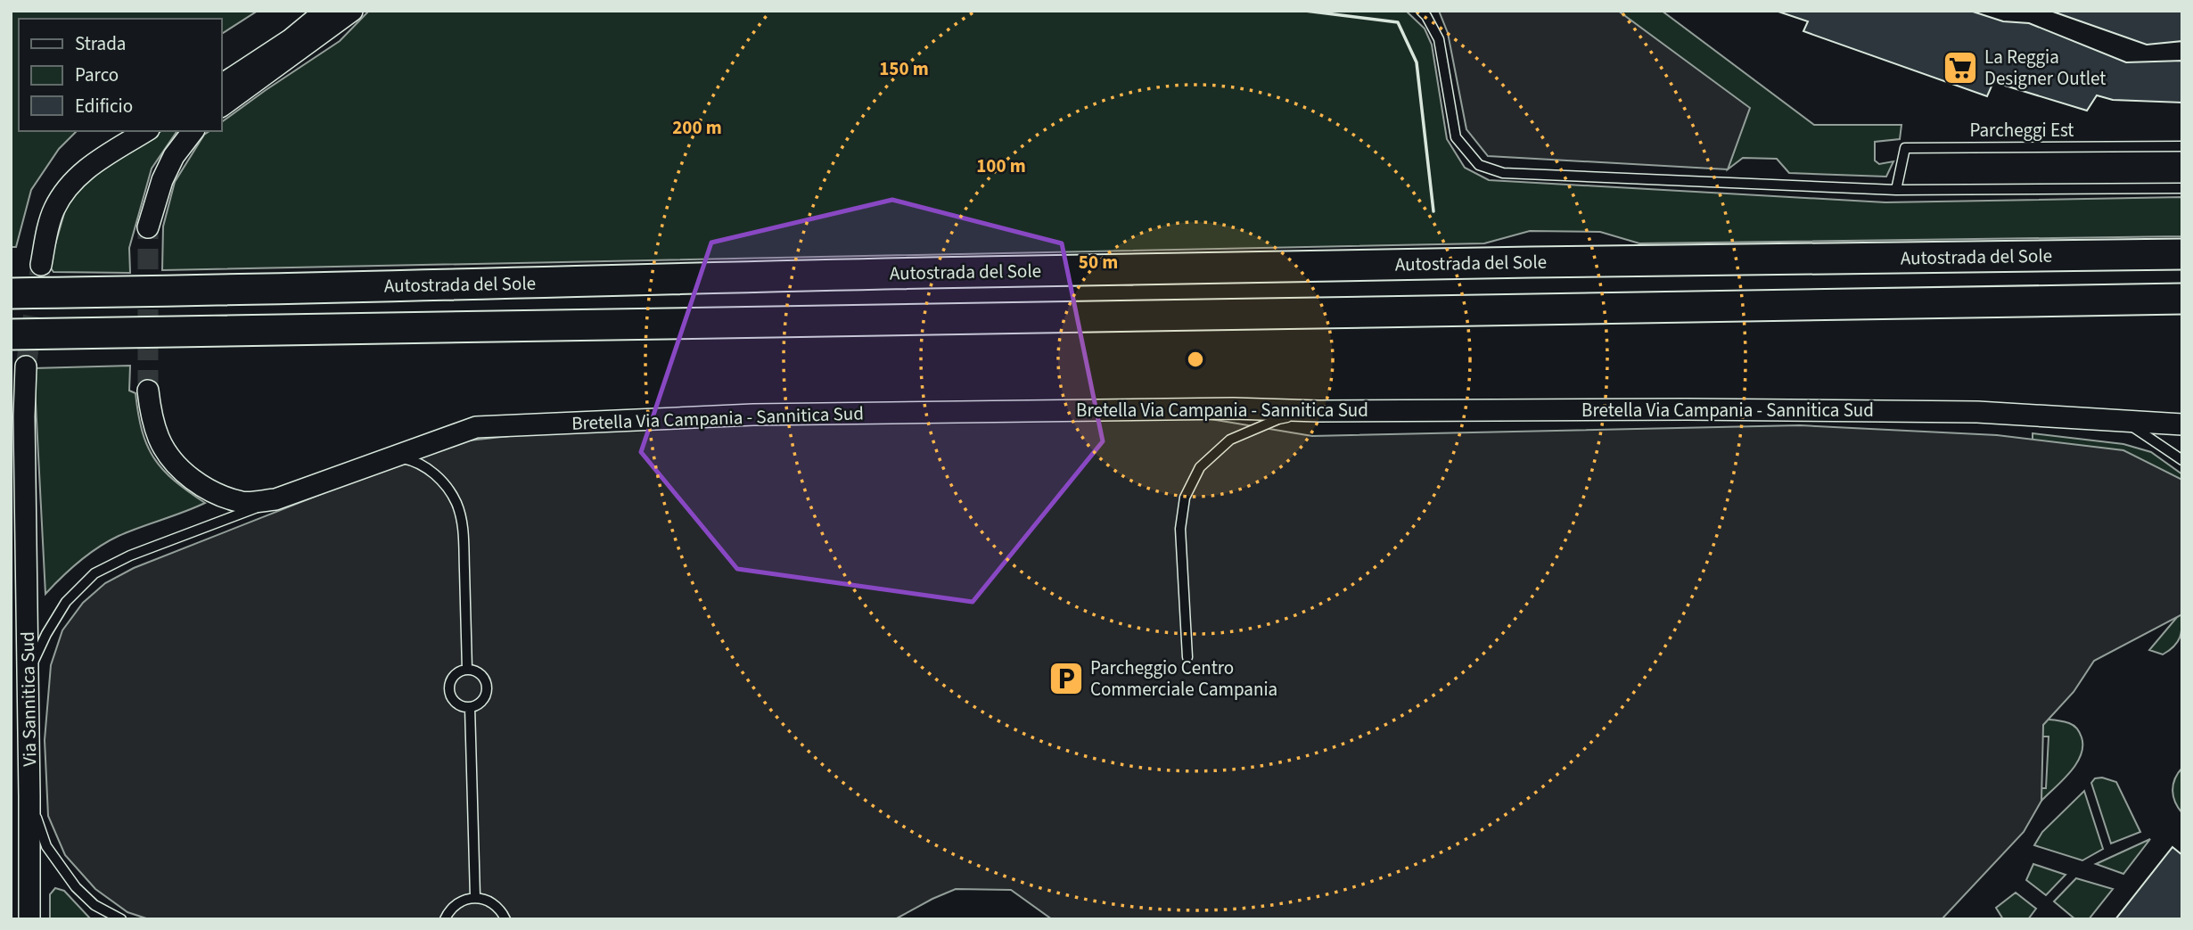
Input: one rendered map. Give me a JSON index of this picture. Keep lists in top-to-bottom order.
{
  "streets": {
    "highway": ["Autostrada del Sole"],
    "street": ["Bretella Via Campania - Sannitica Sud", "Via Sannitica Sud"],
    "lane": ["Parcheggi Est"]
  },
  "places": {
    "supermarket": ["La Reggia Designer Outlet"],
    "parking": ["Parcheggio Centro Commerciale Campania"]
  },
  "legend": ["Strada", "Parco", "Edificio"],
  "rings": [
    "150 m",
    "200 m",
    "100 m",
    "50 m"
  ]
}
